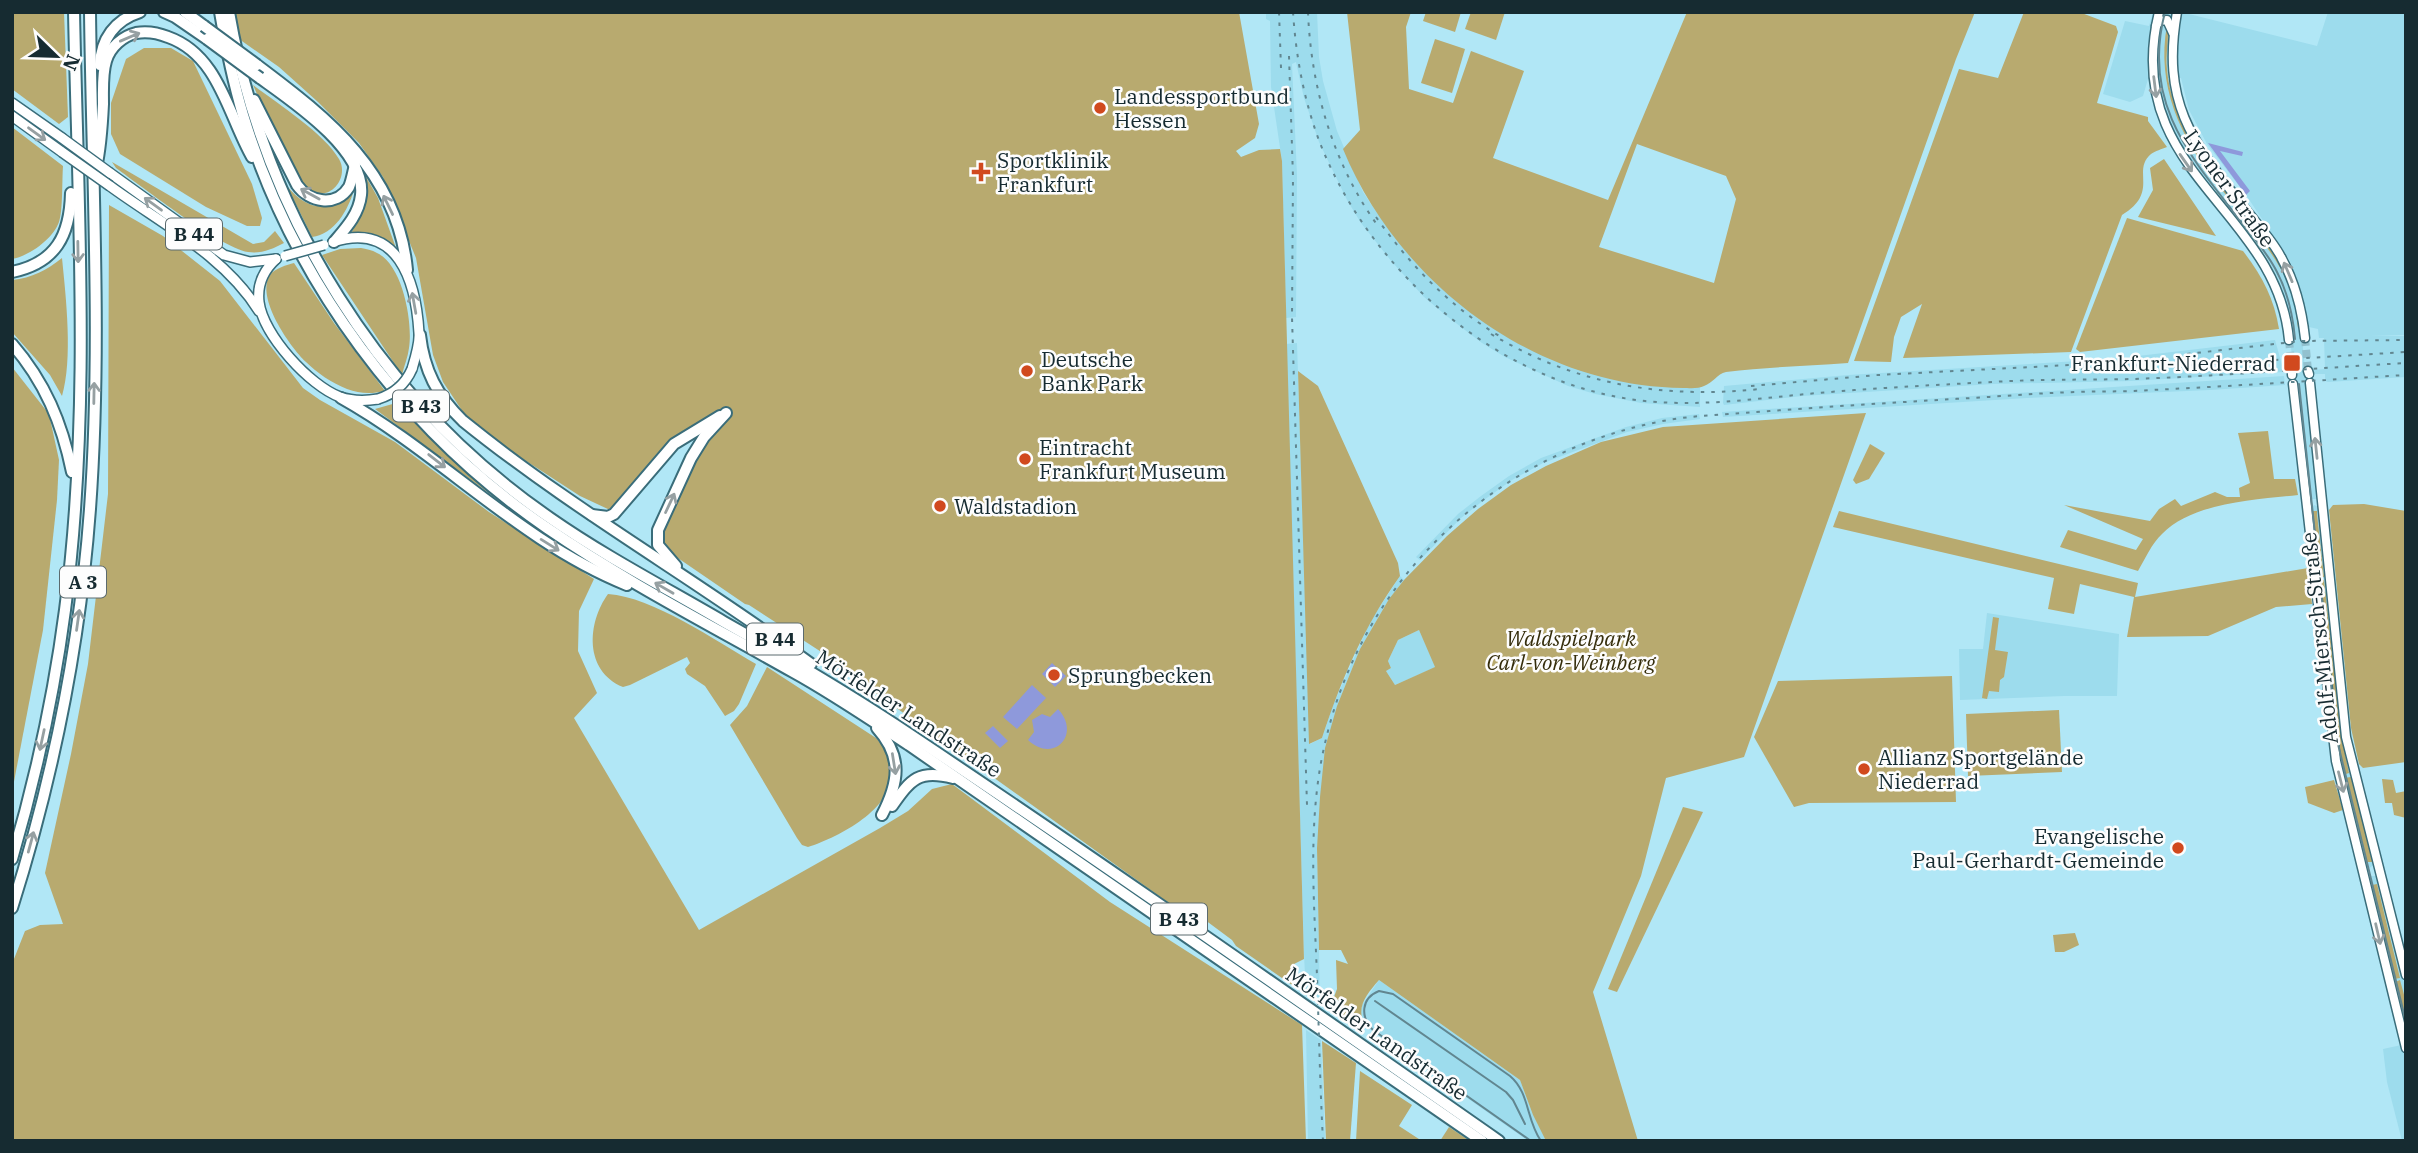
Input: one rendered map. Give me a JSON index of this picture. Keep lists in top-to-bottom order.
{
  "streets": {
    "highway": [
      "B 44",
      "B 43",
      "A 3",
      "Mörfelder Landstraße"
    ],
    "main road": ["Lyoner Straße", "Adolf-Miersch-Straße"]
  },
  "crossings": [
    ["B 44", "Mörfelder Landstraße"]
  ],
  "parks": ["Waldspielpark Carl-von-Weinberg"],
  "places": {
    "other": [
      "Landessportbund Hessen",
      "Deutsche Bank Park",
      "Eintracht Frankfurt Museum",
      "Waldstadion",
      "Sprungbecken",
      "Allianz Sportgelände Niederrad",
      "Evangelische Paul-Gerhardt-Gemeinde"
    ],
    "health": ["Sportklinik Frankfurt"],
    "transit": ["Frankfurt-Niederrad"]
  },
  "north": "bottom right"
}
